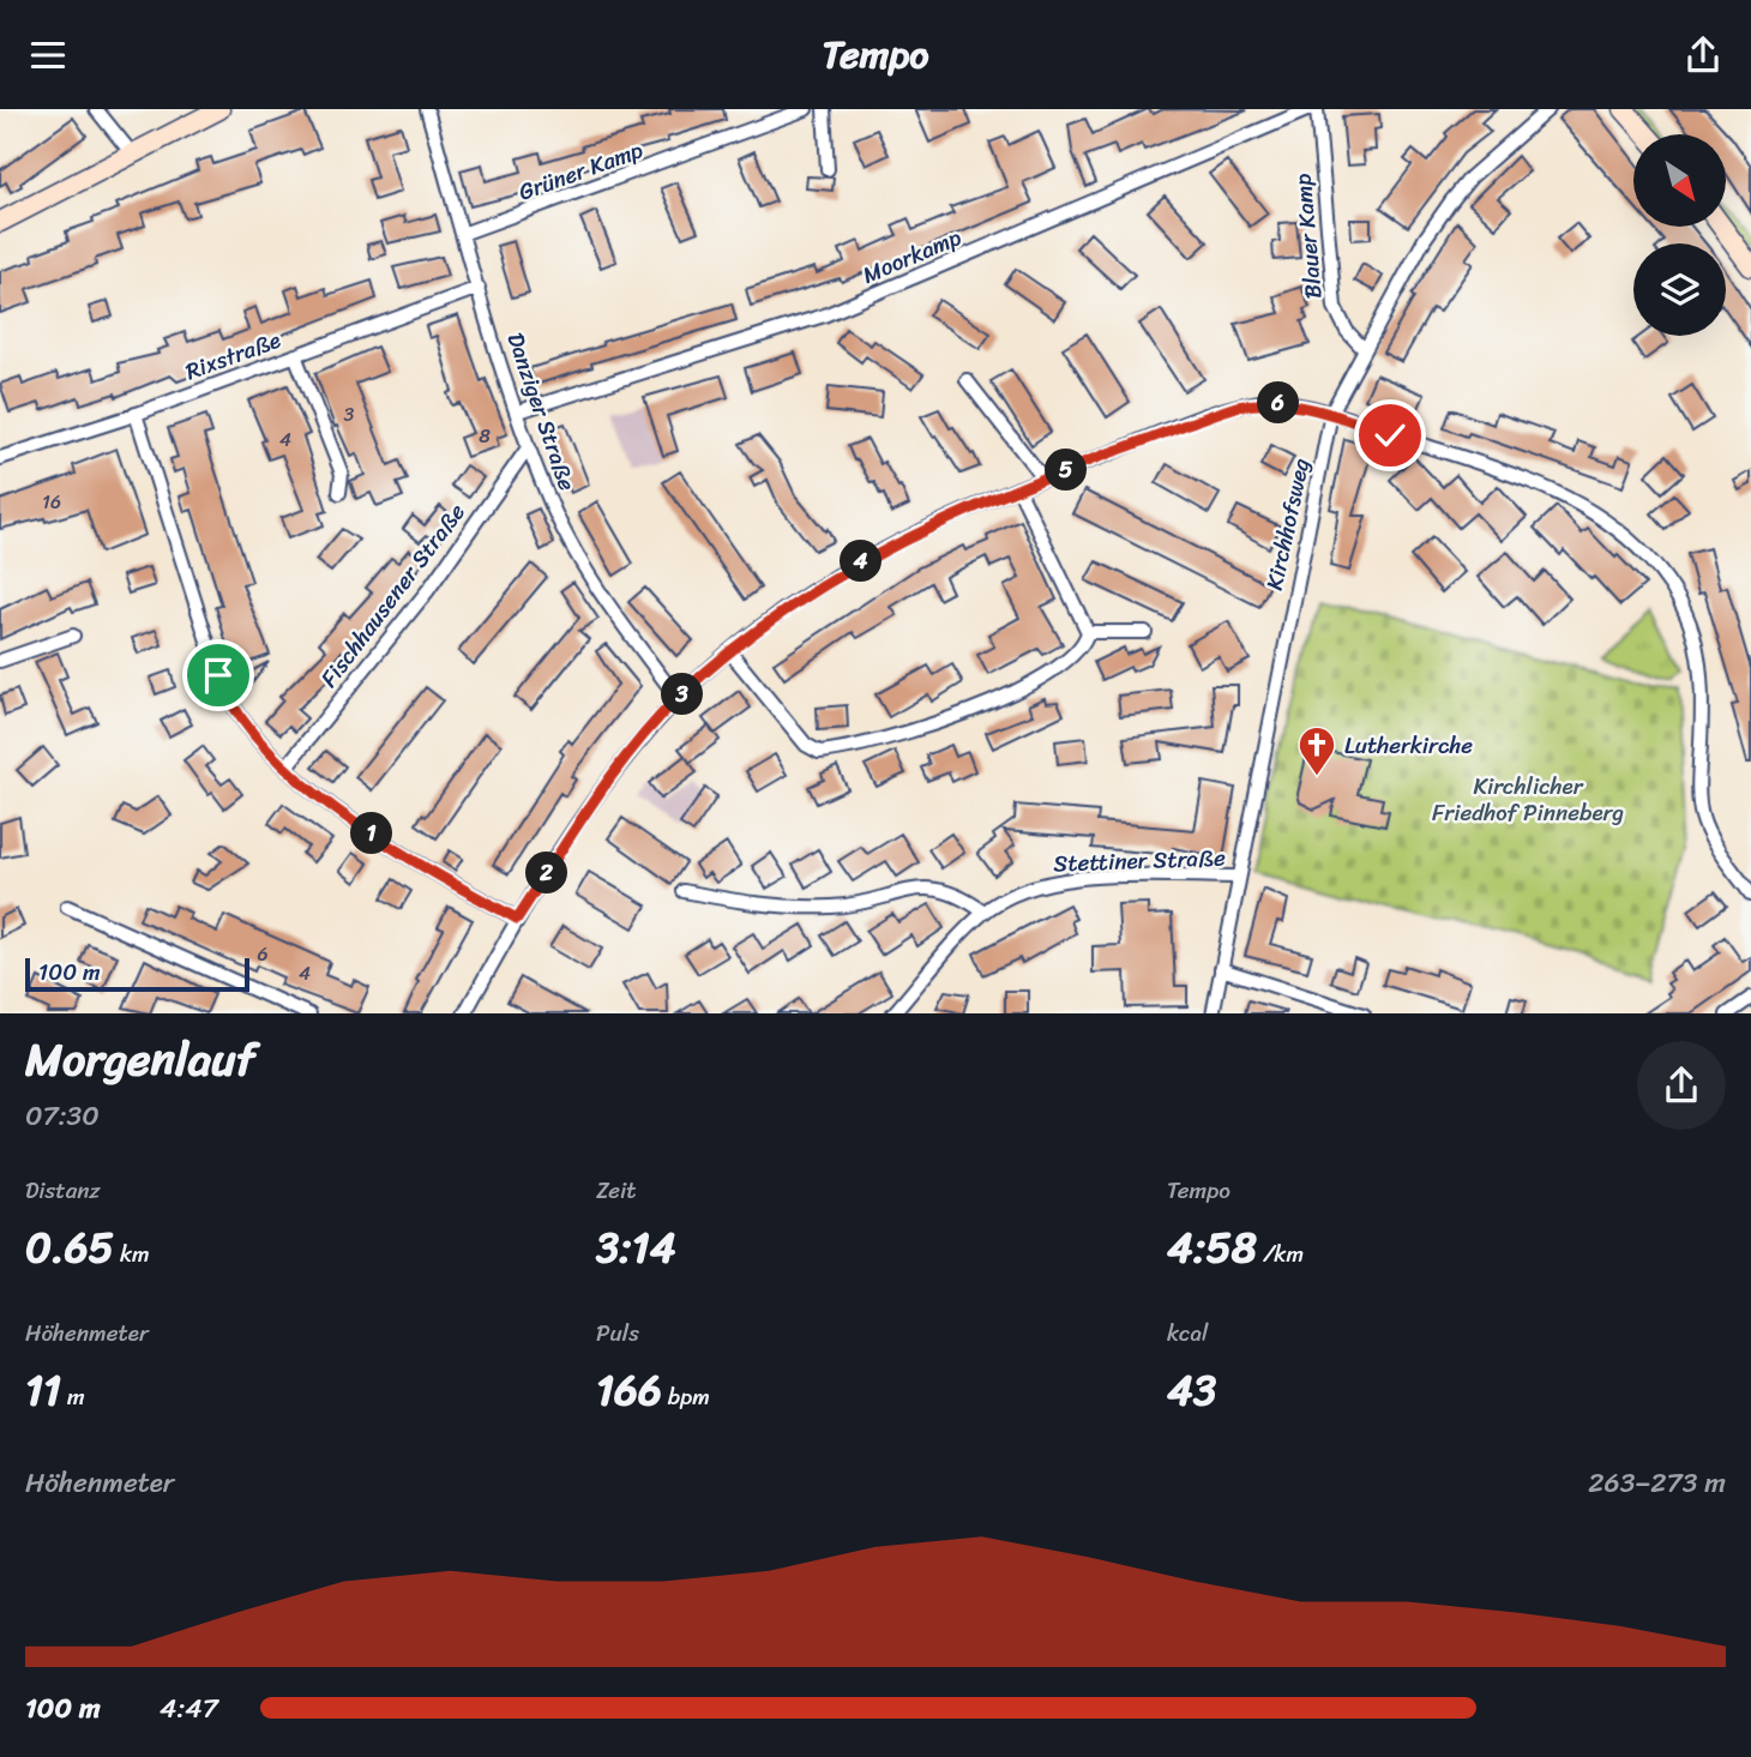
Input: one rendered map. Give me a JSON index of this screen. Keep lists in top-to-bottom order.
{
  "streets": {
    "street": [
      "Grüner Kamp",
      "Blauer Kamp",
      "Moorkamp",
      "Rixstraße",
      "Danziger Straße",
      "Kirchhofsweg",
      "Fischhausener Straße",
      "Stettiner Straße"
    ]
  },
  "crossings": [
    ["Grüner Kamp", "Danziger Straße"],
    ["Blauer Kamp", "Kirchhofsweg"],
    ["Moorkamp", "Danziger Straße"],
    ["Rixstraße", "Danziger Straße"],
    ["Danziger Straße", "Fischhausener Straße"],
    ["Kirchhofsweg", "Stettiner Straße"]
  ],
  "parks": ["Kirchlicher Friedhof Pinneberg"],
  "places": {
    "church": ["Lutherkirche"]
  },
  "house_numbers": [
    "3",
    "8",
    "4",
    "16",
    "6",
    "4"
  ],
  "scale_bar": "100 m",
  "north": "bottom right",
  "page": {
    "header": "Tempo",
    "pins": [
      "6",
      "5",
      "4",
      "3",
      "1",
      "2"
    ],
    "scale": "100 m",
    "heading": ["Morgenlauf", "07:30"],
    "stats": [
      ["Distanz", "0.65 km"],
      ["Zeit", "3:14"],
      ["Tempo", "4:58 /km"],
      ["Höhenmeter", "11 m"],
      ["Puls", "166 bpm"],
      ["kcal", "43"]
    ],
    "chart": ["Höhenmeter", "263–273 m"],
    "list": [
      {
        "name": "100 m",
        "note": "4:47"
      }
    ]
  }
}
